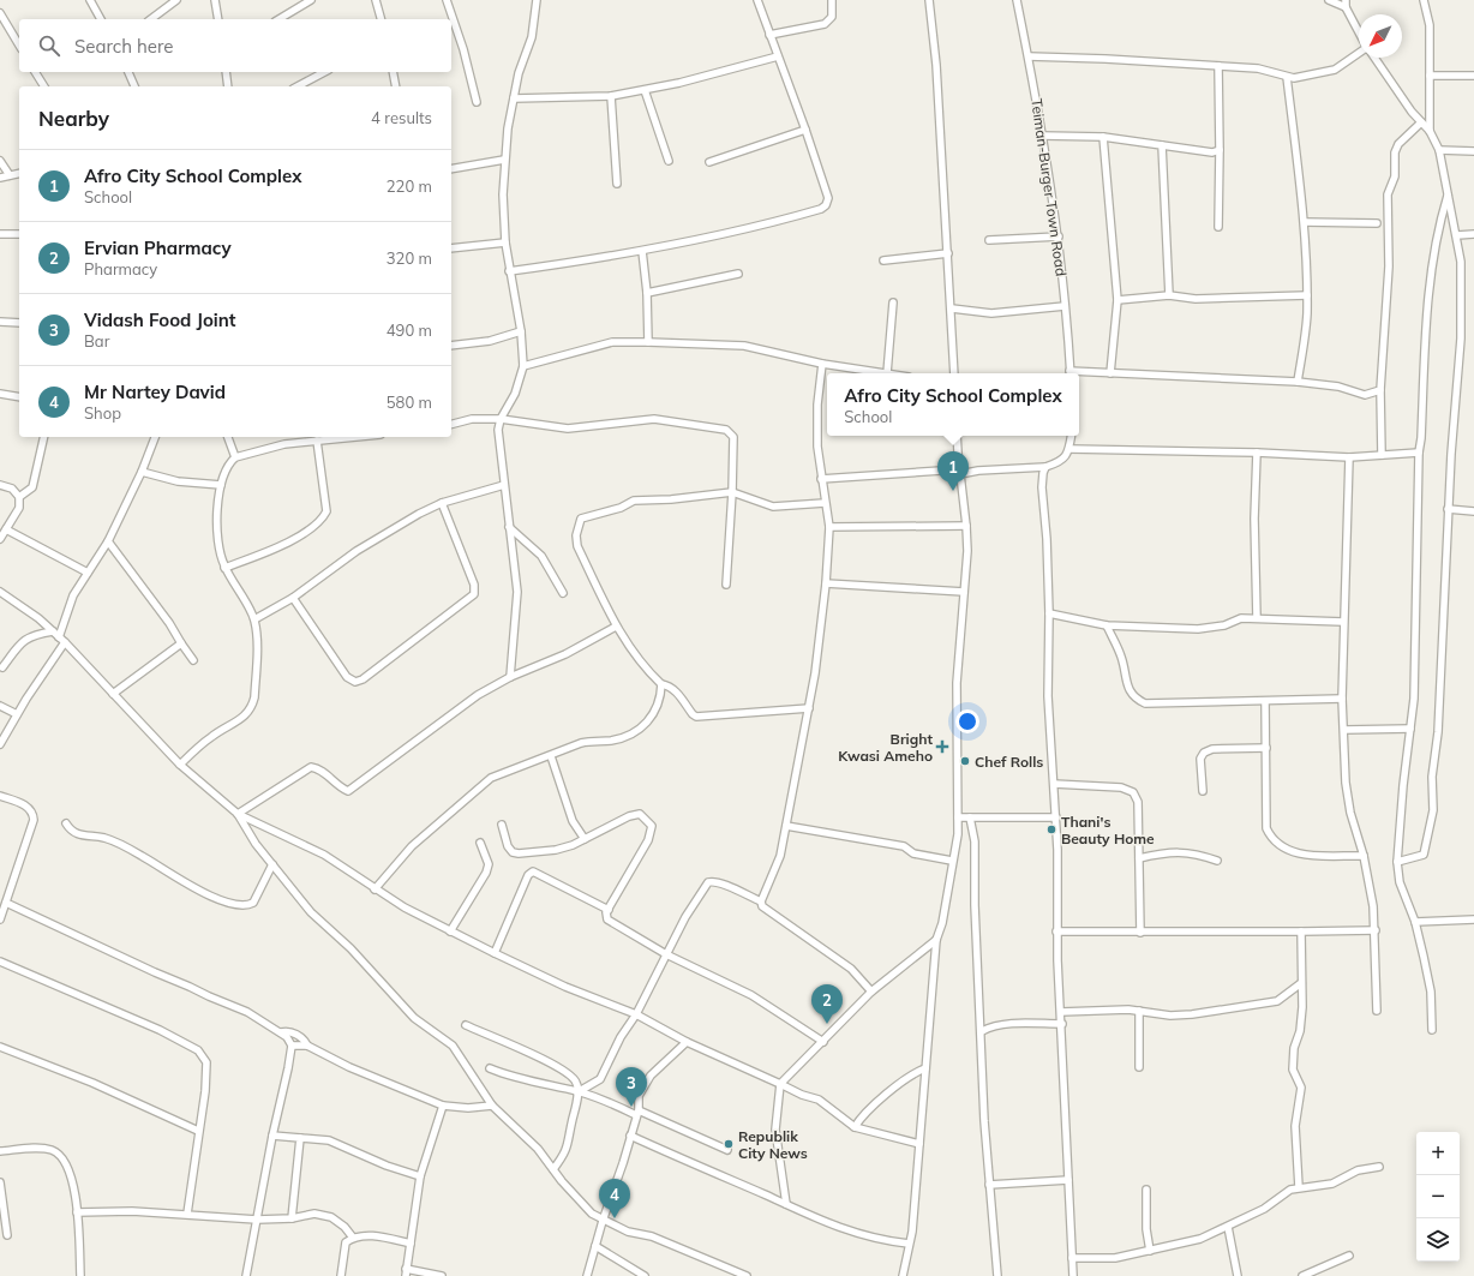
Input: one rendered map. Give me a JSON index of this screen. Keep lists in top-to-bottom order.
{
  "streets": {
    "street": ["Teiman-Burger Town Road"]
  },
  "places": {
    "health": ["Bright Kwasi Ameho"],
    "other": ["Chef Rolls", "Thani's Beauty Home", "Republik City News"]
  },
  "north": "bottom left",
  "page": {
    "search": "Search here",
    "heading": ["Nearby", "4 results"],
    "list": [
      {
        "mark": "1",
        "name": "Afro City School Complex",
        "note": "School",
        "value": "220 m"
      },
      {
        "mark": "2",
        "name": "Ervian Pharmacy",
        "note": "Pharmacy",
        "value": "320 m"
      },
      {
        "mark": "3",
        "name": "Vidash Food Joint",
        "note": "Bar",
        "value": "490 m"
      },
      {
        "mark": "4",
        "name": "Mr Nartey David",
        "note": "Shop",
        "value": "580 m"
      }
    ],
    "popup": ["Afro City School Complex", "School"],
    "pins": [
      "1",
      "2",
      "3",
      "4"
    ],
    "map_buttons": ["+", "−"]
  }
}
